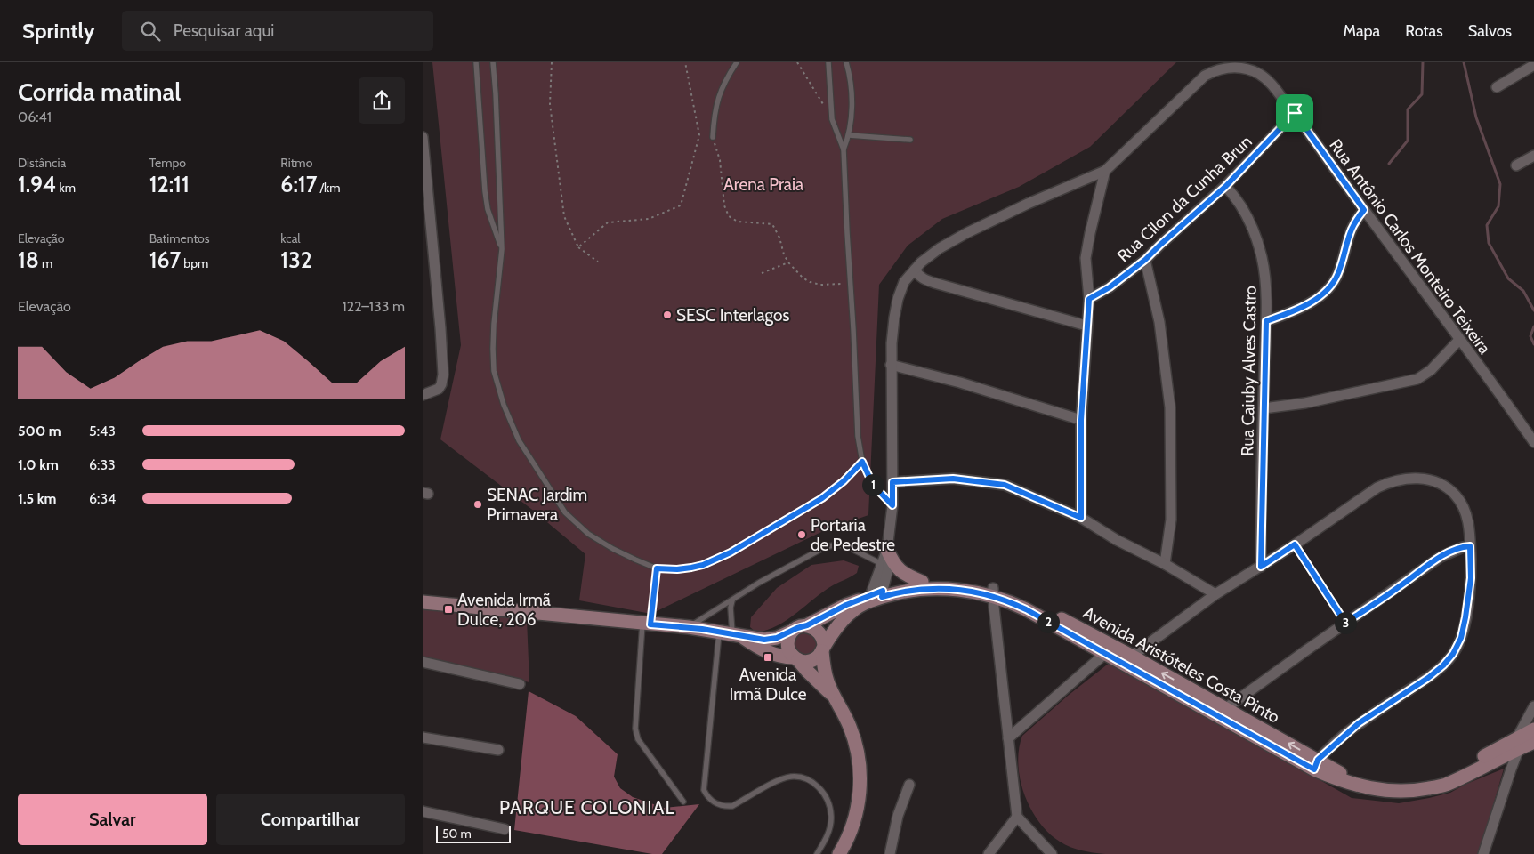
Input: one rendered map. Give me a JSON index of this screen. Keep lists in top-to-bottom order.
{
  "streets": {
    "main road": ["Avenida Aristóteles Costa Pinto"],
    "street": ["Rua Cilon da Cunha Brun", "Rua Antônio Carlos Monteiro Teixeira", "Rua Caiuby Alves Castro"]
  },
  "crossings": [
    ["Rua Cilon da Cunha Brun", "Rua Antônio Carlos Monteiro Teixeira"],
    ["Rua Cilon da Cunha Brun", "Rua Caiuby Alves Castro"],
    ["Rua Antônio Carlos Monteiro Teixeira", "Avenida Aristóteles Costa Pinto"]
  ],
  "districts": ["PARQUE COLONIAL"],
  "parks": ["Arena Praia"],
  "places": {
    "other": ["SESC Interlagos", "SENAC Jardim Primavera", "Portaria de Pedestre"],
    "transit": ["Avenida Irmã Dulce, 206", "Avenida Irmã Dulce"]
  },
  "scale_bar": "50 m",
  "page": {
    "header": "Sprintly",
    "search": "Pesquisar aqui",
    "nav": ["Mapa", "Rotas", "Salvos"],
    "heading": ["Corrida matinal", "06:41"],
    "stats": [
      ["Distância", "1.94 km"],
      ["Tempo", "12:11"],
      ["Ritmo", "6:17 /km"],
      ["Elevação", "18 m"],
      ["Batimentos", "167 bpm"],
      ["kcal", "132"]
    ],
    "chart": ["Elevação", "122–133 m"],
    "list": [
      {
        "name": "500 m",
        "note": "5:43"
      },
      {
        "name": "1.0 km",
        "note": "6:33"
      },
      {
        "name": "1.5 km",
        "note": "6:34"
      }
    ],
    "pins": ["1", "2", "3"],
    "buttons": ["Salvar", "Compartilhar"],
    "scale": "50 m"
  }
}
